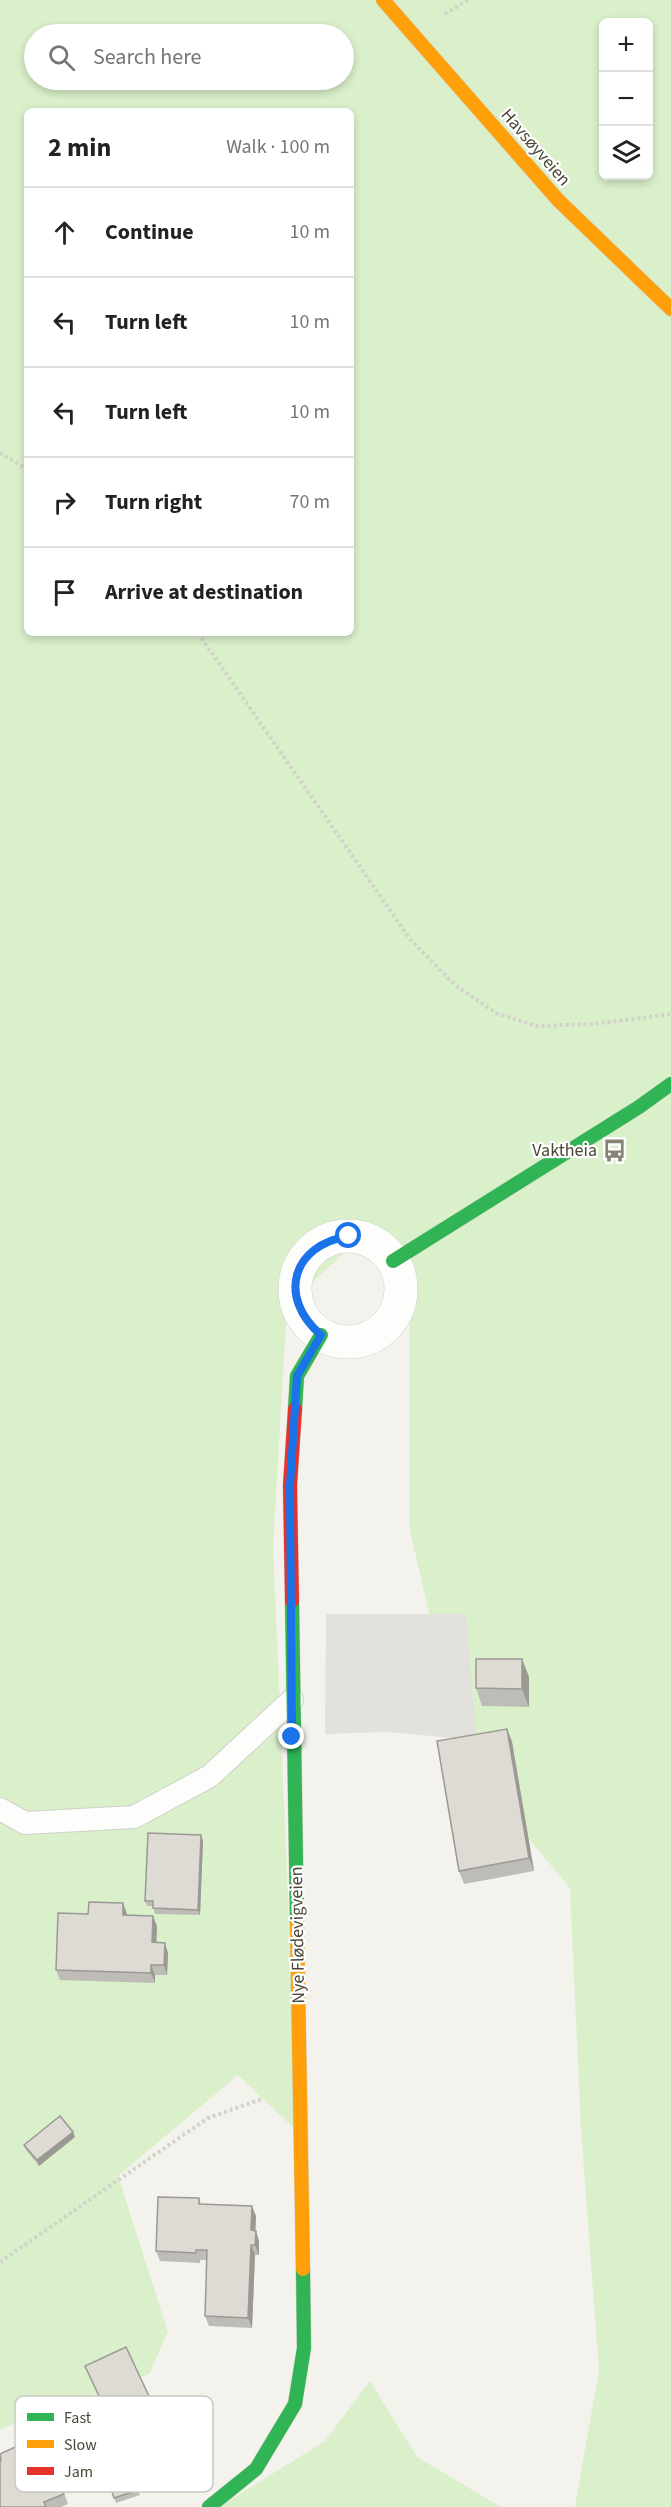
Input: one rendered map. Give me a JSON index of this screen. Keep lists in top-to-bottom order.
{
  "streets": {
    "street": ["Havsøyveien", "Nye Flødevigveien"]
  },
  "places": {
    "bus stop": ["Vaktheia"]
  },
  "legend": ["Fast", "Slow", "Jam"],
  "page": {
    "map_buttons": ["+", "−"],
    "search": "Search here",
    "heading": ["2 min", "Walk · 100 m"],
    "list": [
      ["Continue", "10 m"],
      ["Turn left", "10 m"],
      ["Turn left", "10 m"],
      ["Turn right", "70 m"],
      "Arrive at destination"
    ]
  }
}
